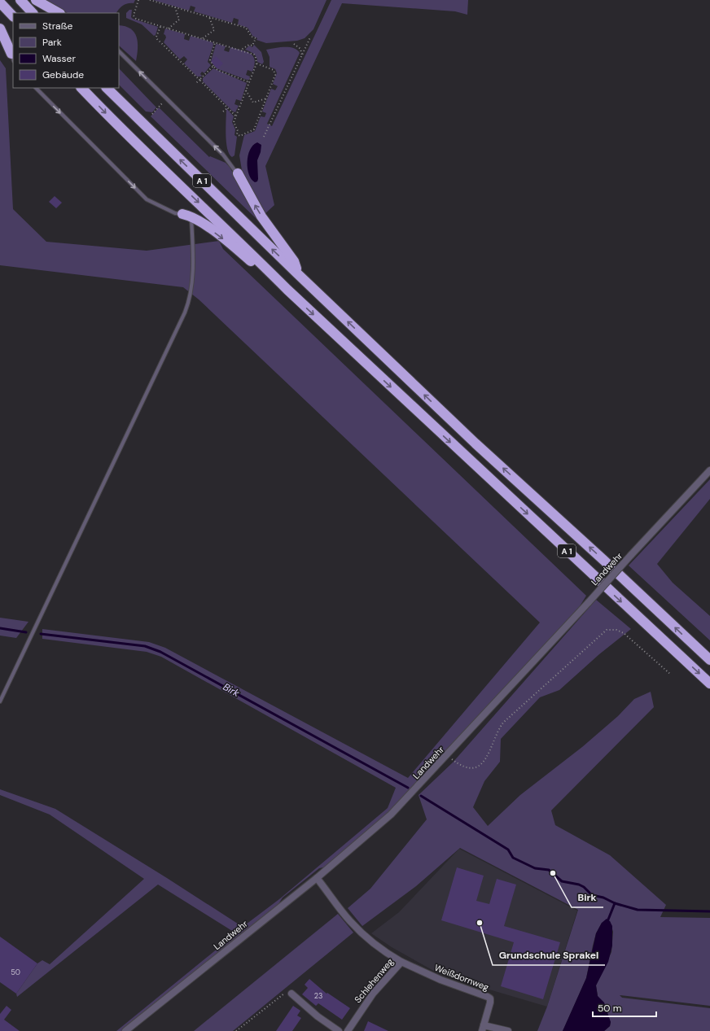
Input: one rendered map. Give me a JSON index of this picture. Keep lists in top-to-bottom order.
{
  "streets": {
    "highway": ["A 1"],
    "street": ["Landwehr", "Weißdornweg", "Schlehenweg"]
  },
  "crossings": [
    ["Landwehr", "Schlehenweg"],
    ["Weißdornweg", "Schlehenweg"]
  ],
  "water": ["Birk"],
  "places": ["Birk", "Grundschule Sprakel"],
  "house_numbers": ["50", "23"],
  "legend": [
    "Straße",
    "Park",
    "Wasser",
    "Gebäude"
  ],
  "scale_bar": "50 m"
}
